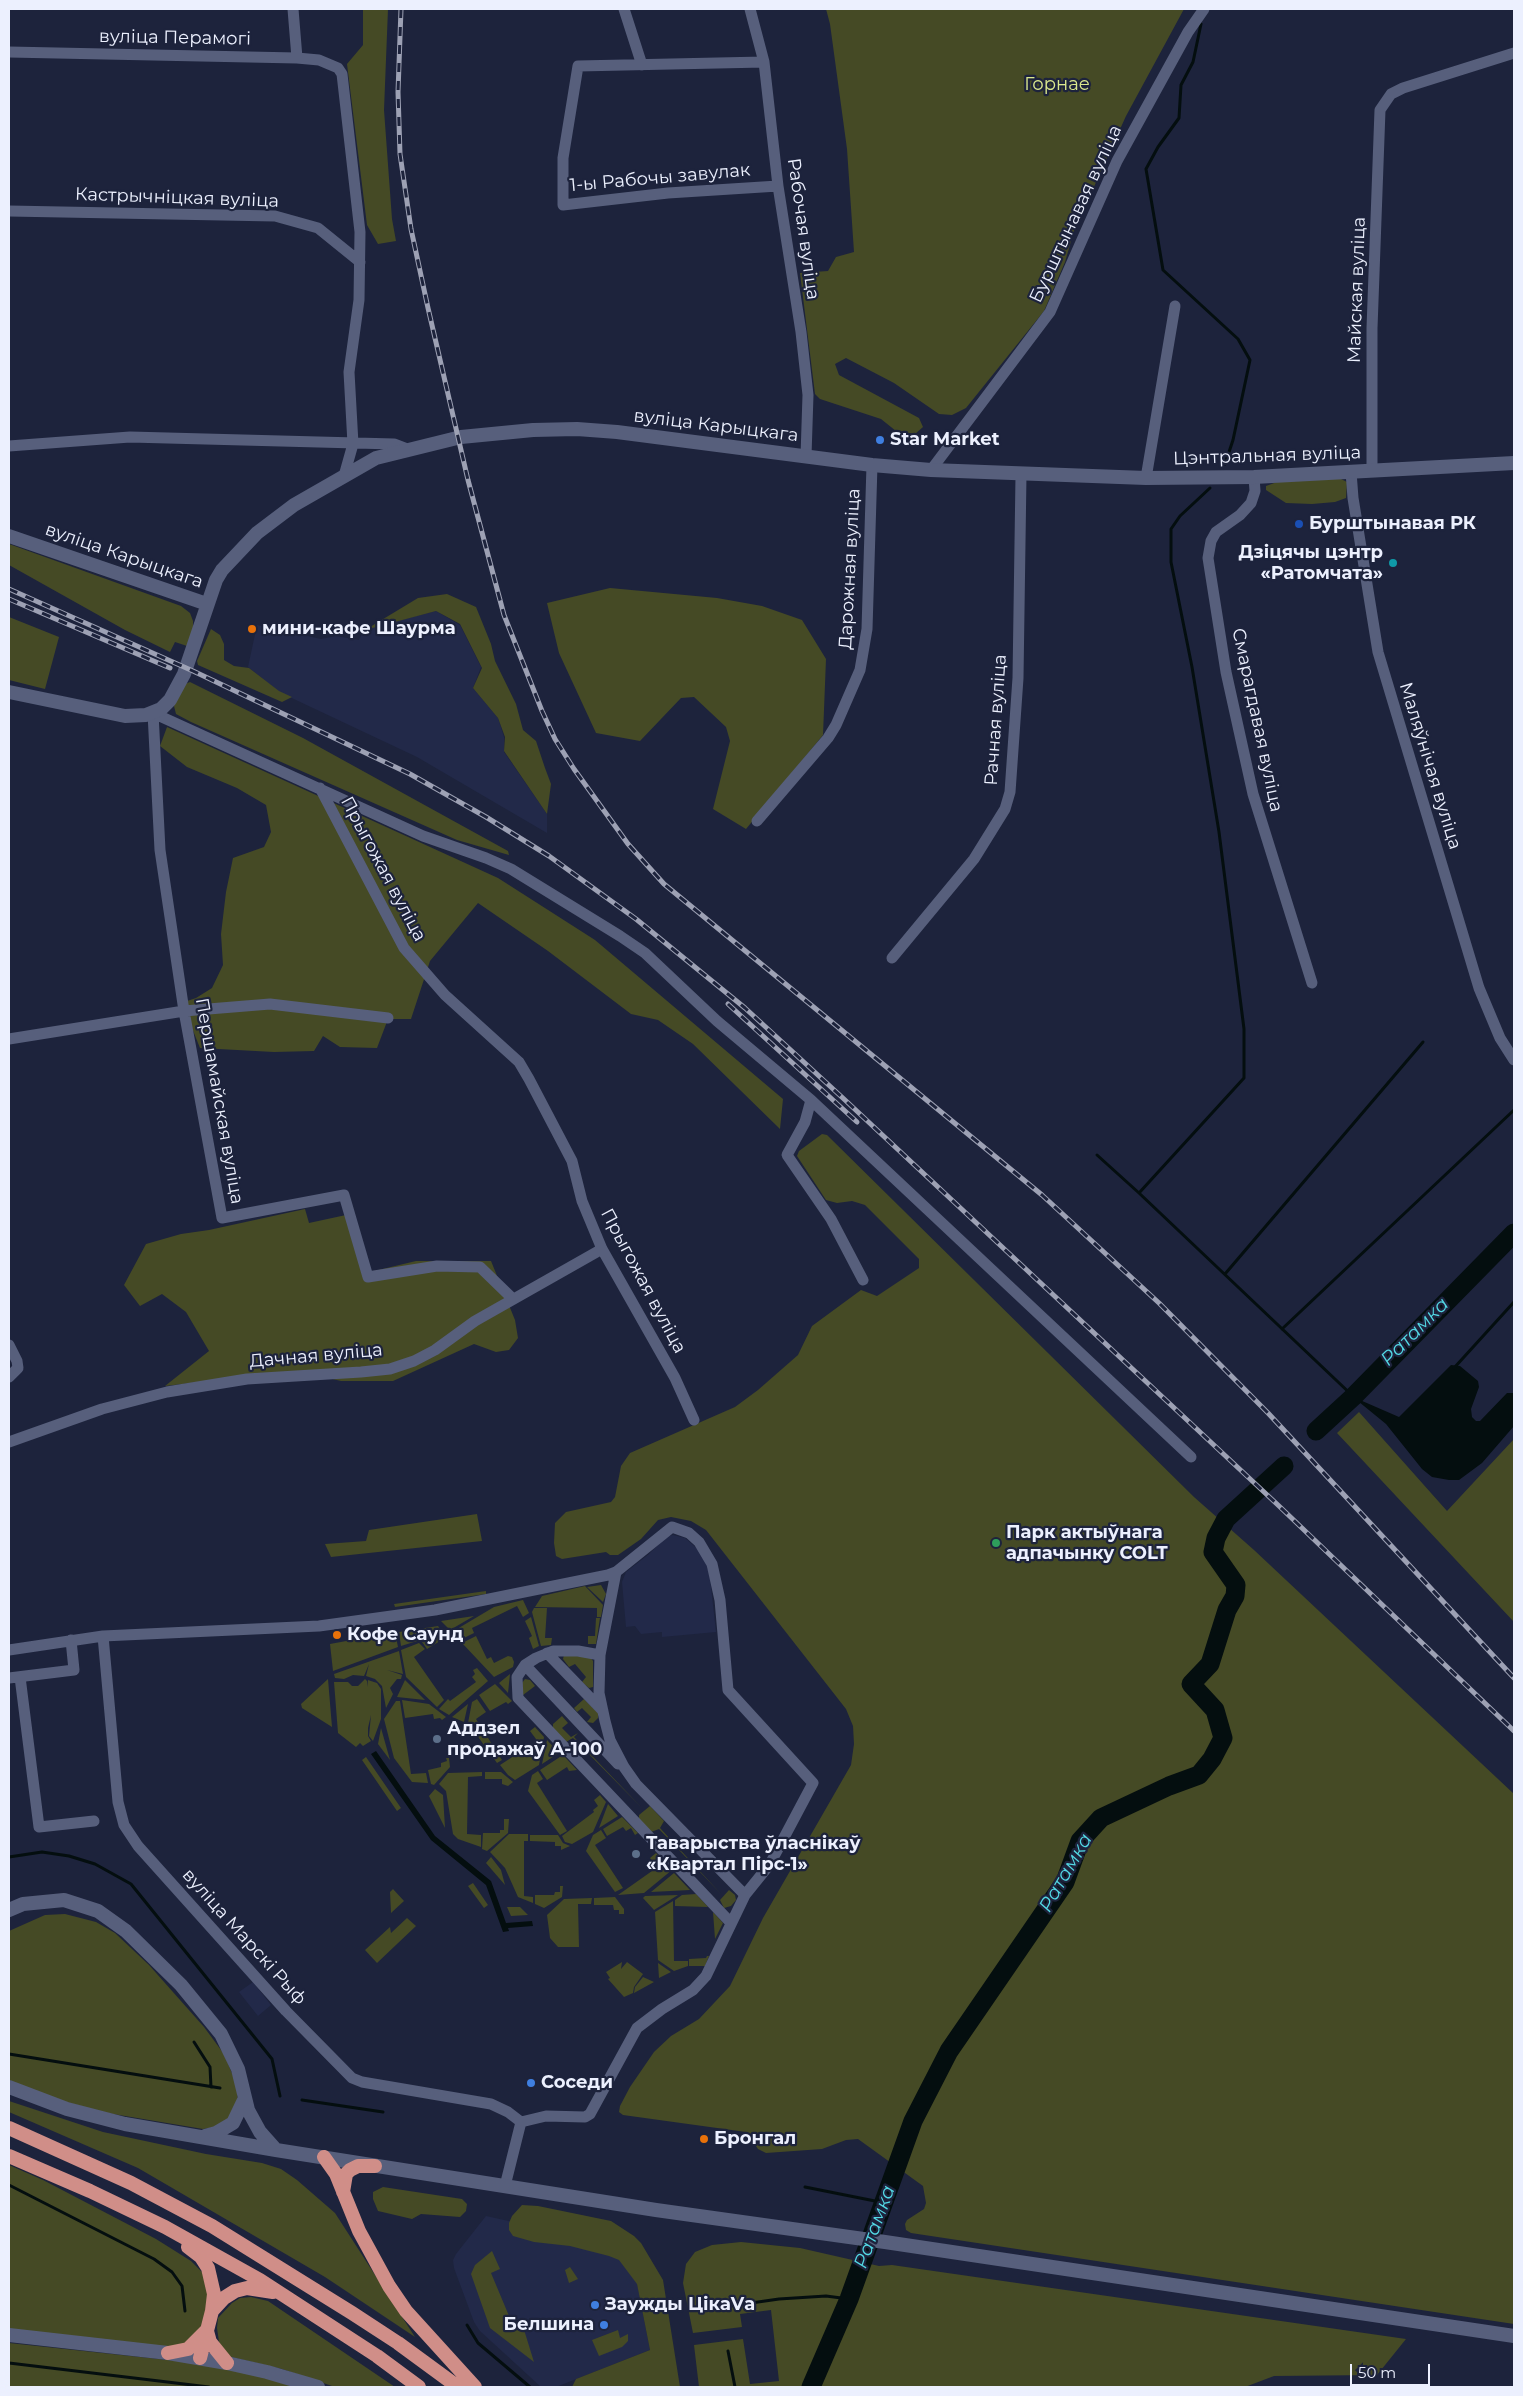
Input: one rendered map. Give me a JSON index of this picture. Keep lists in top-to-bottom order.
{
  "streets": {
    "street": [
      "вуліца Перамогі",
      "1-ы Рабочы завулак",
      "Кастрычніцкая вуліца",
      "Бурштынавая вуліца",
      "Рабочая вуліца",
      "Майская вуліца",
      "вуліца Карыцкага",
      "Цэнтральная вуліца",
      "Дарожная вуліца",
      "Рачная вуліца",
      "Смарагдавая вуліца",
      "Маляўнічая вуліца",
      "Прыгожая вуліца",
      "Першамайская вуліца",
      "Дачная вуліца",
      "вуліца Марскі Рыф"
    ]
  },
  "crossings": [
    ["1-ы Рабочы завулак", "Рабочая вуліца"],
    ["Бурштынавая вуліца", "вуліца Карыцкага"],
    ["Рабочая вуліца", "вуліца Карыцкага"],
    ["Майская вуліца", "Цэнтральная вуліца"],
    ["вуліца Карыцкага", "Цэнтральная вуліца"],
    ["вуліца Карыцкага", "Дарожная вуліца"],
    ["вуліца Карыцкага", "Рачная вуліца"],
    ["Цэнтральная вуліца", "Рачная вуліца"],
    ["Цэнтральная вуліца", "Смарагдавая вуліца"],
    ["Цэнтральная вуліца", "Маляўнічая вуліца"],
    ["Прыгожая вуліца", "Дачная вуліца"],
    ["Першамайская вуліца", "Дачная вуліца"]
  ],
  "water": ["Ратамка"],
  "parks": ["Горнае"],
  "places": [
    "Star Market",
    "Бурштынавая РК",
    "Дзіцячы цэнтр «Ратомчата»",
    "мини-кафе Шаурма",
    "Парк актыўнага адпачынку COLT",
    "Кофе Саунд",
    "Аддзел продажаў А-100",
    "Таварыства ўласнікаў «Квартал Пірс-1»",
    "Соседи",
    "Бронгал",
    "Заужды ЦікаVа",
    "Белшина"
  ],
  "scale_bar": "50 m"
}
